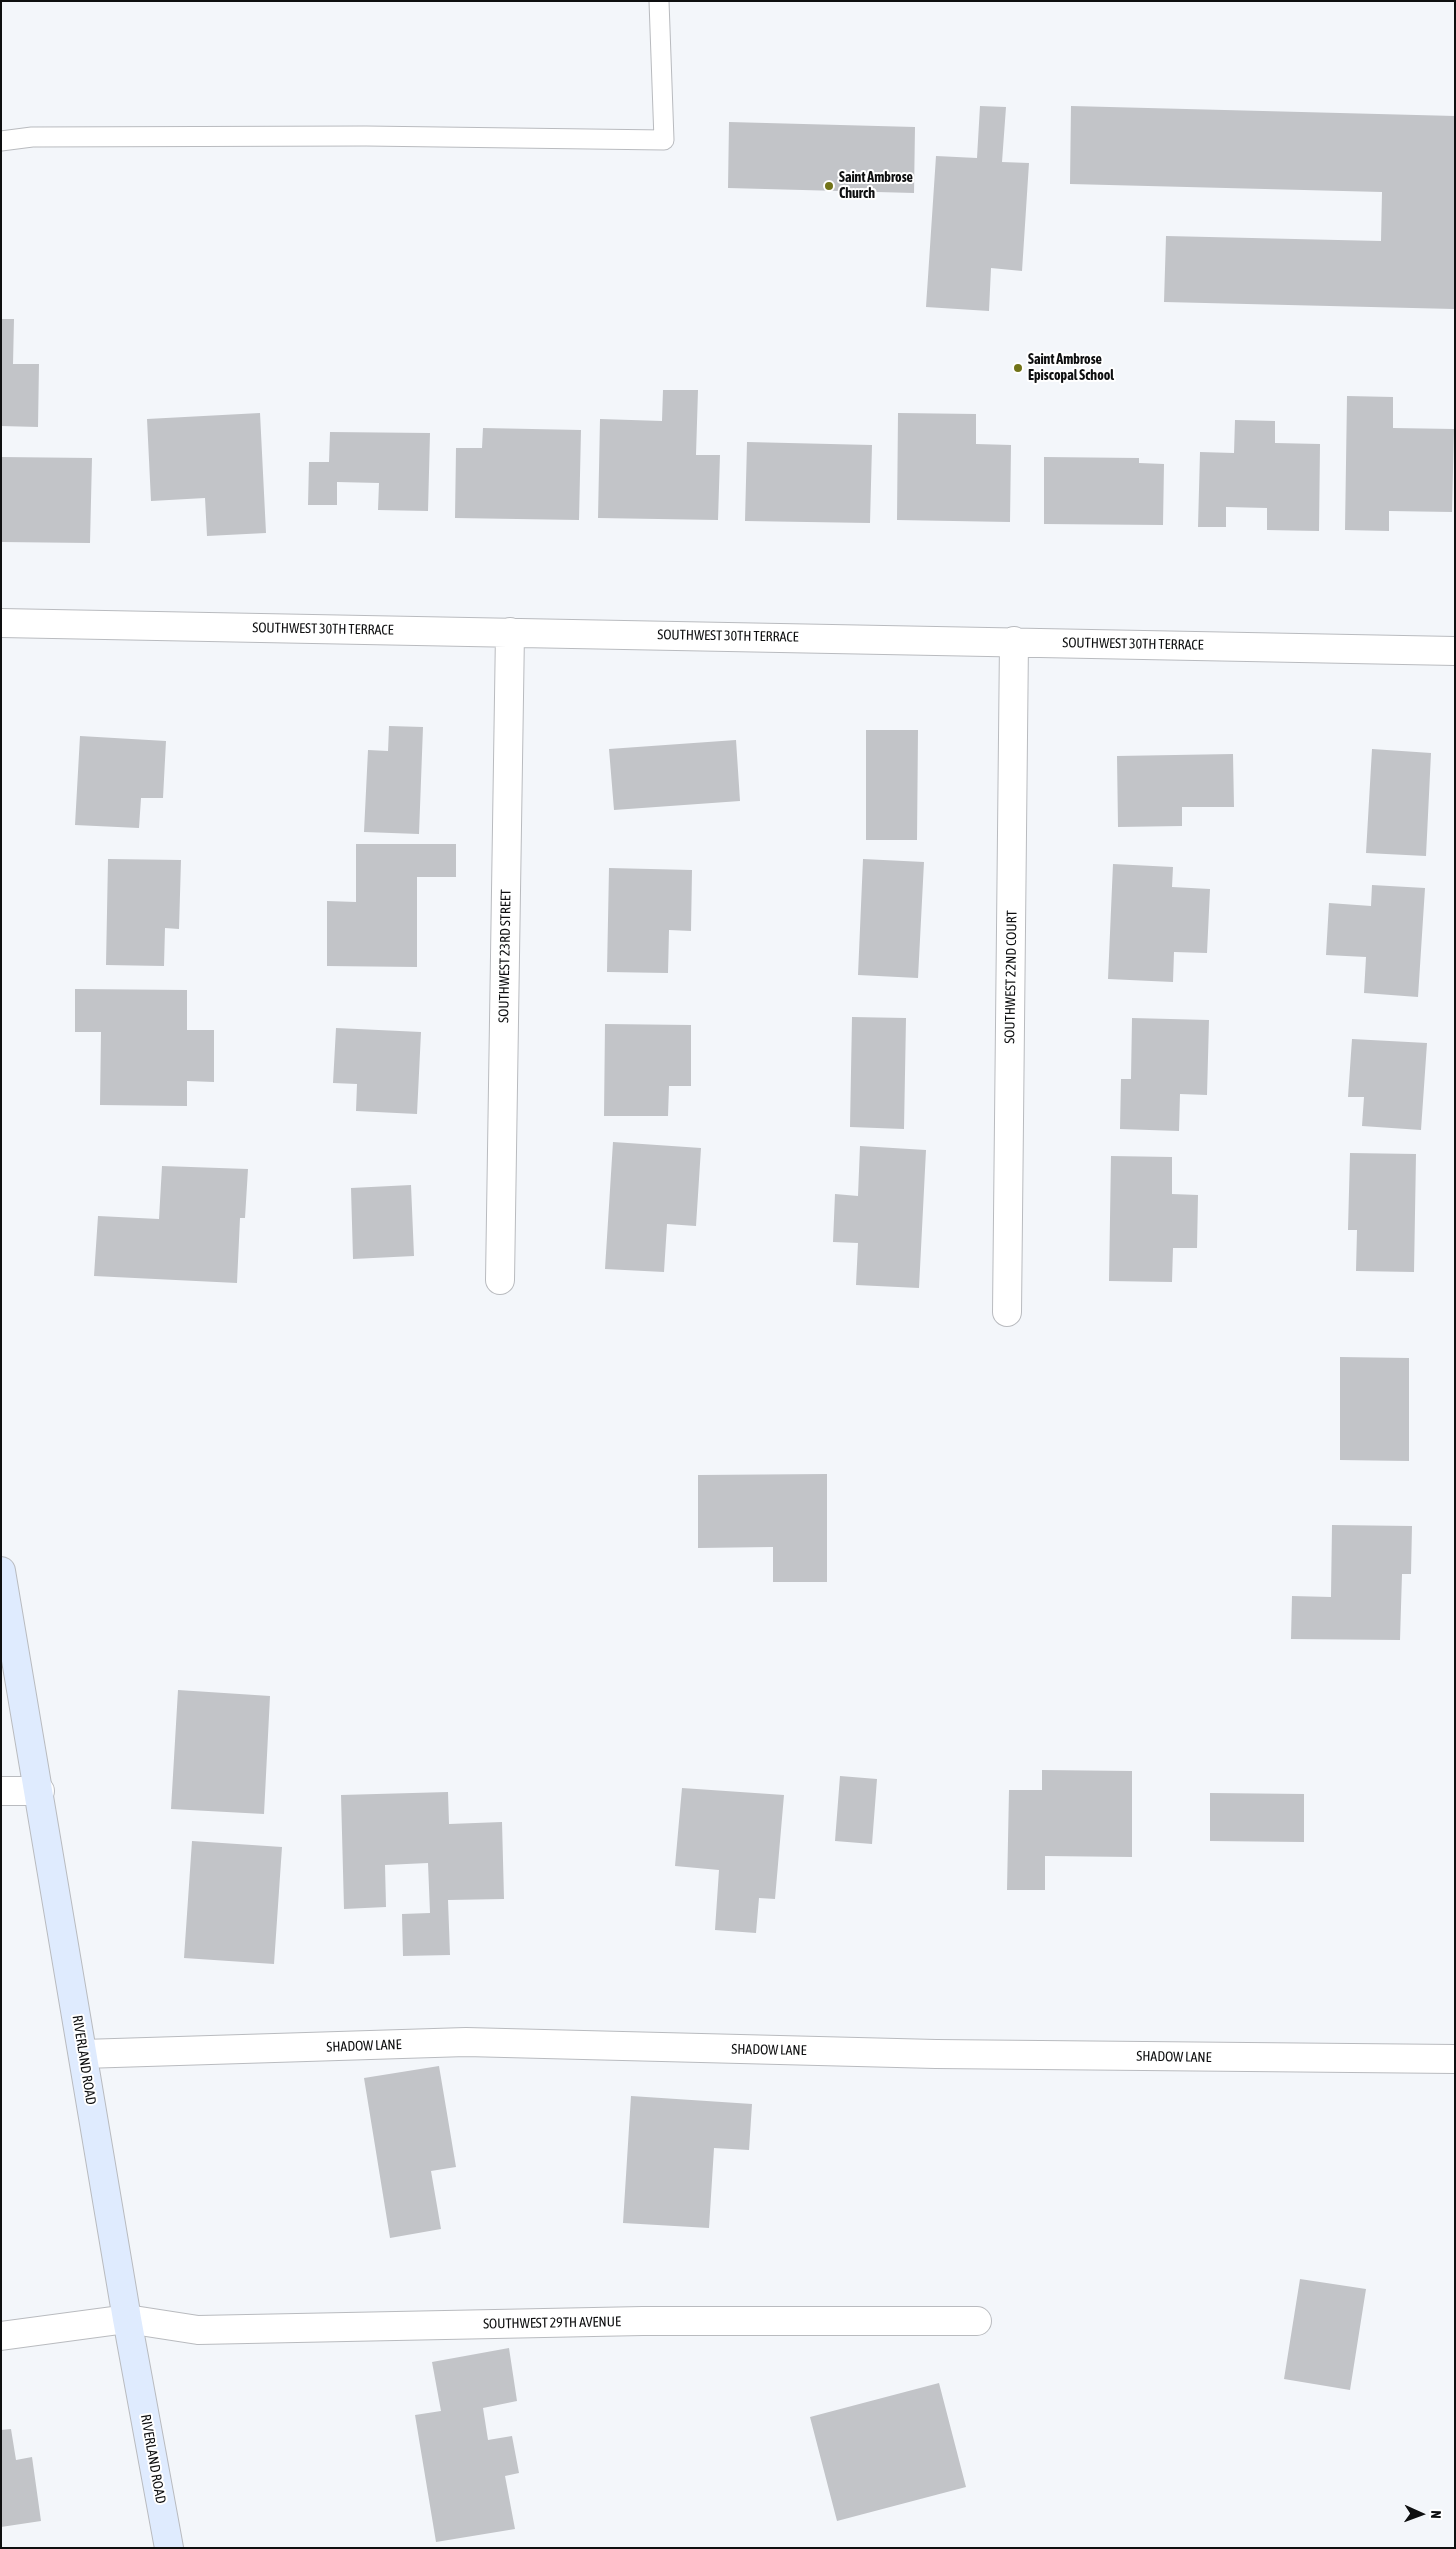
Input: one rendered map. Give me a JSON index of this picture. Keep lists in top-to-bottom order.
{
  "streets": {
    "street": [
      "SOUTHWEST 30TH TERRACE",
      "SOUTHWEST 23RD STREET",
      "SOUTHWEST 22ND COURT",
      "SHADOW LANE",
      "RIVERLAND ROAD",
      "SOUTHWEST 29TH AVENUE"
    ]
  },
  "crossings": [
    ["SOUTHWEST 30TH TERRACE", "SOUTHWEST 23RD STREET"],
    ["SOUTHWEST 30TH TERRACE", "SOUTHWEST 22ND COURT"],
    ["SHADOW LANE", "RIVERLAND ROAD"],
    ["RIVERLAND ROAD", "SOUTHWEST 29TH AVENUE"]
  ],
  "places": ["Saint Ambrose Church", "Saint Ambrose Episcopal School"],
  "north": "right"
}
